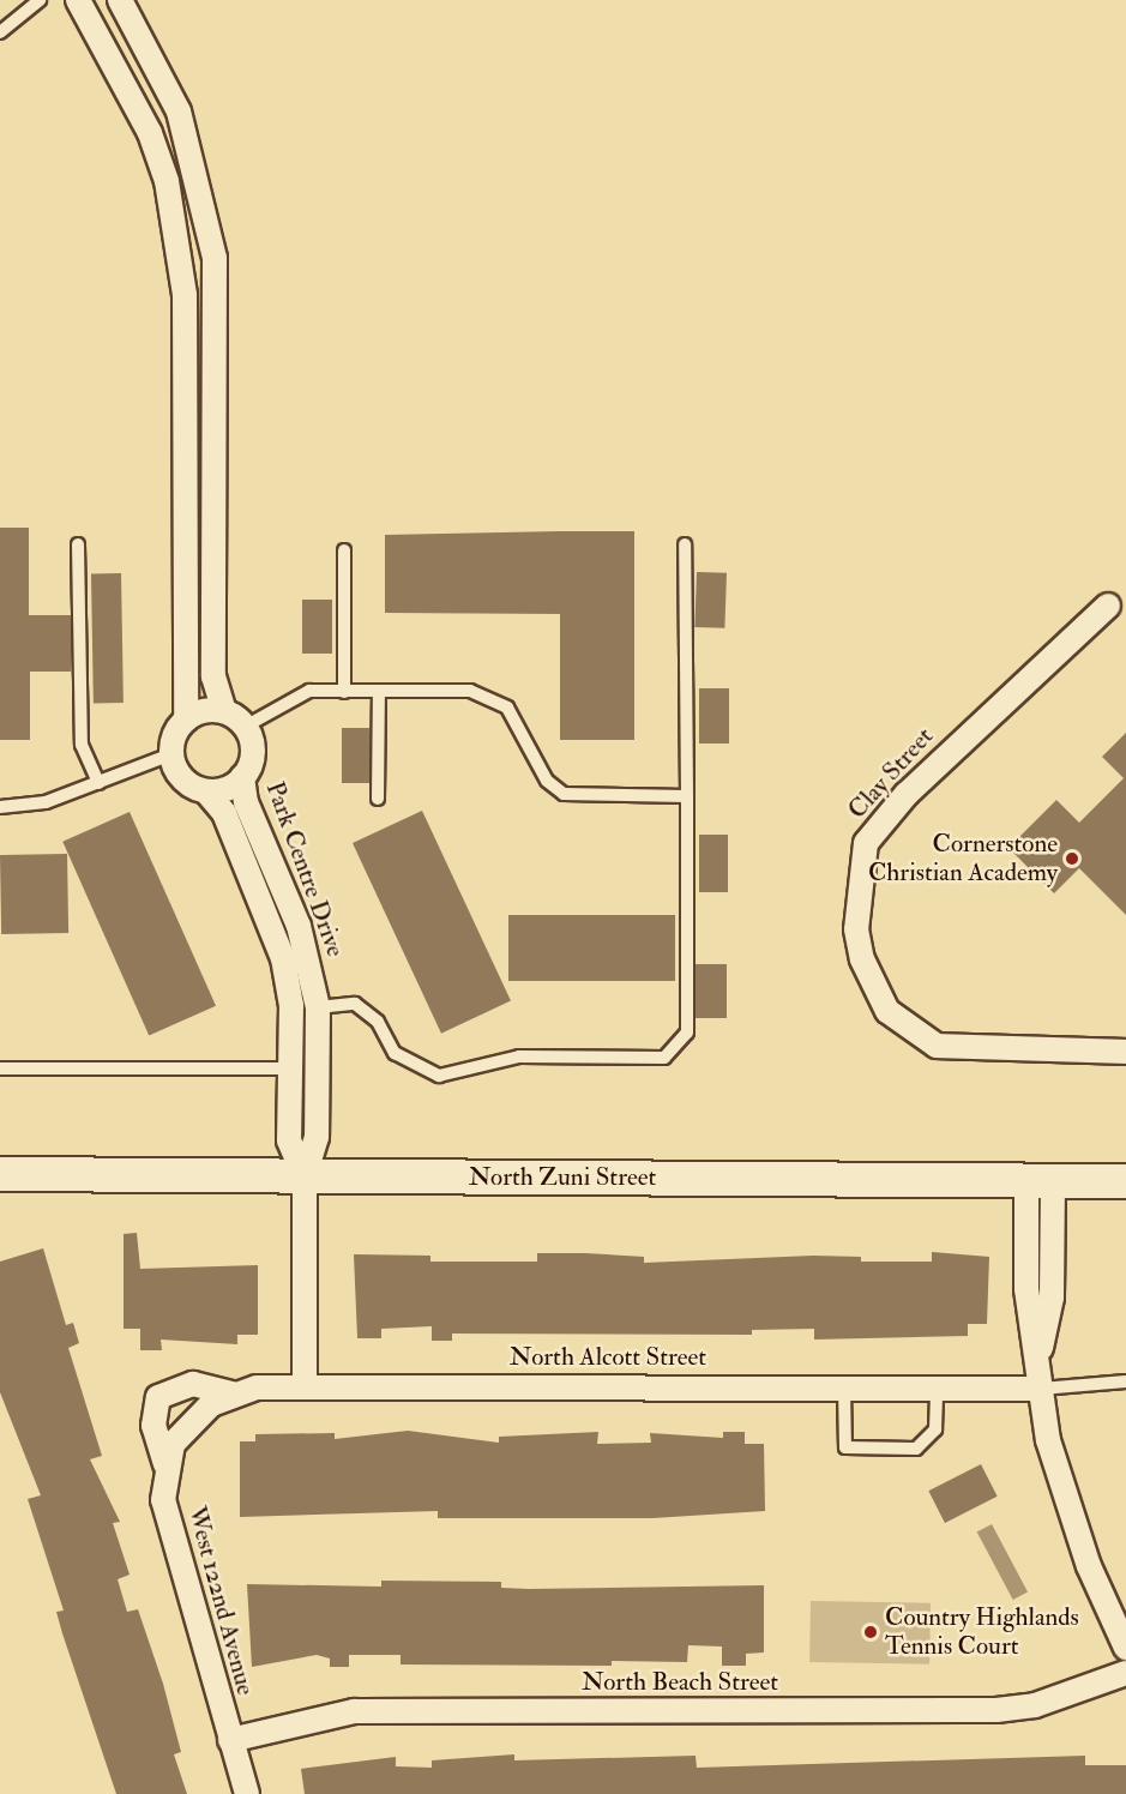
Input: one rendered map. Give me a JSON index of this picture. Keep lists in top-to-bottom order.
{
  "streets": {
    "street": [
      "Clay Street",
      "Park Centre Drive",
      "North Zuni Street",
      "North Alcott Street",
      "West 122nd Avenue",
      "North Beach Street"
    ]
  },
  "crossings": [
    ["Park Centre Drive", "North Zuni Street"],
    ["North Alcott Street", "West 122nd Avenue"],
    ["West 122nd Avenue", "North Beach Street"]
  ],
  "places": ["Cornerstone Christian Academy", "Country Highlands Tennis Court"]
}
